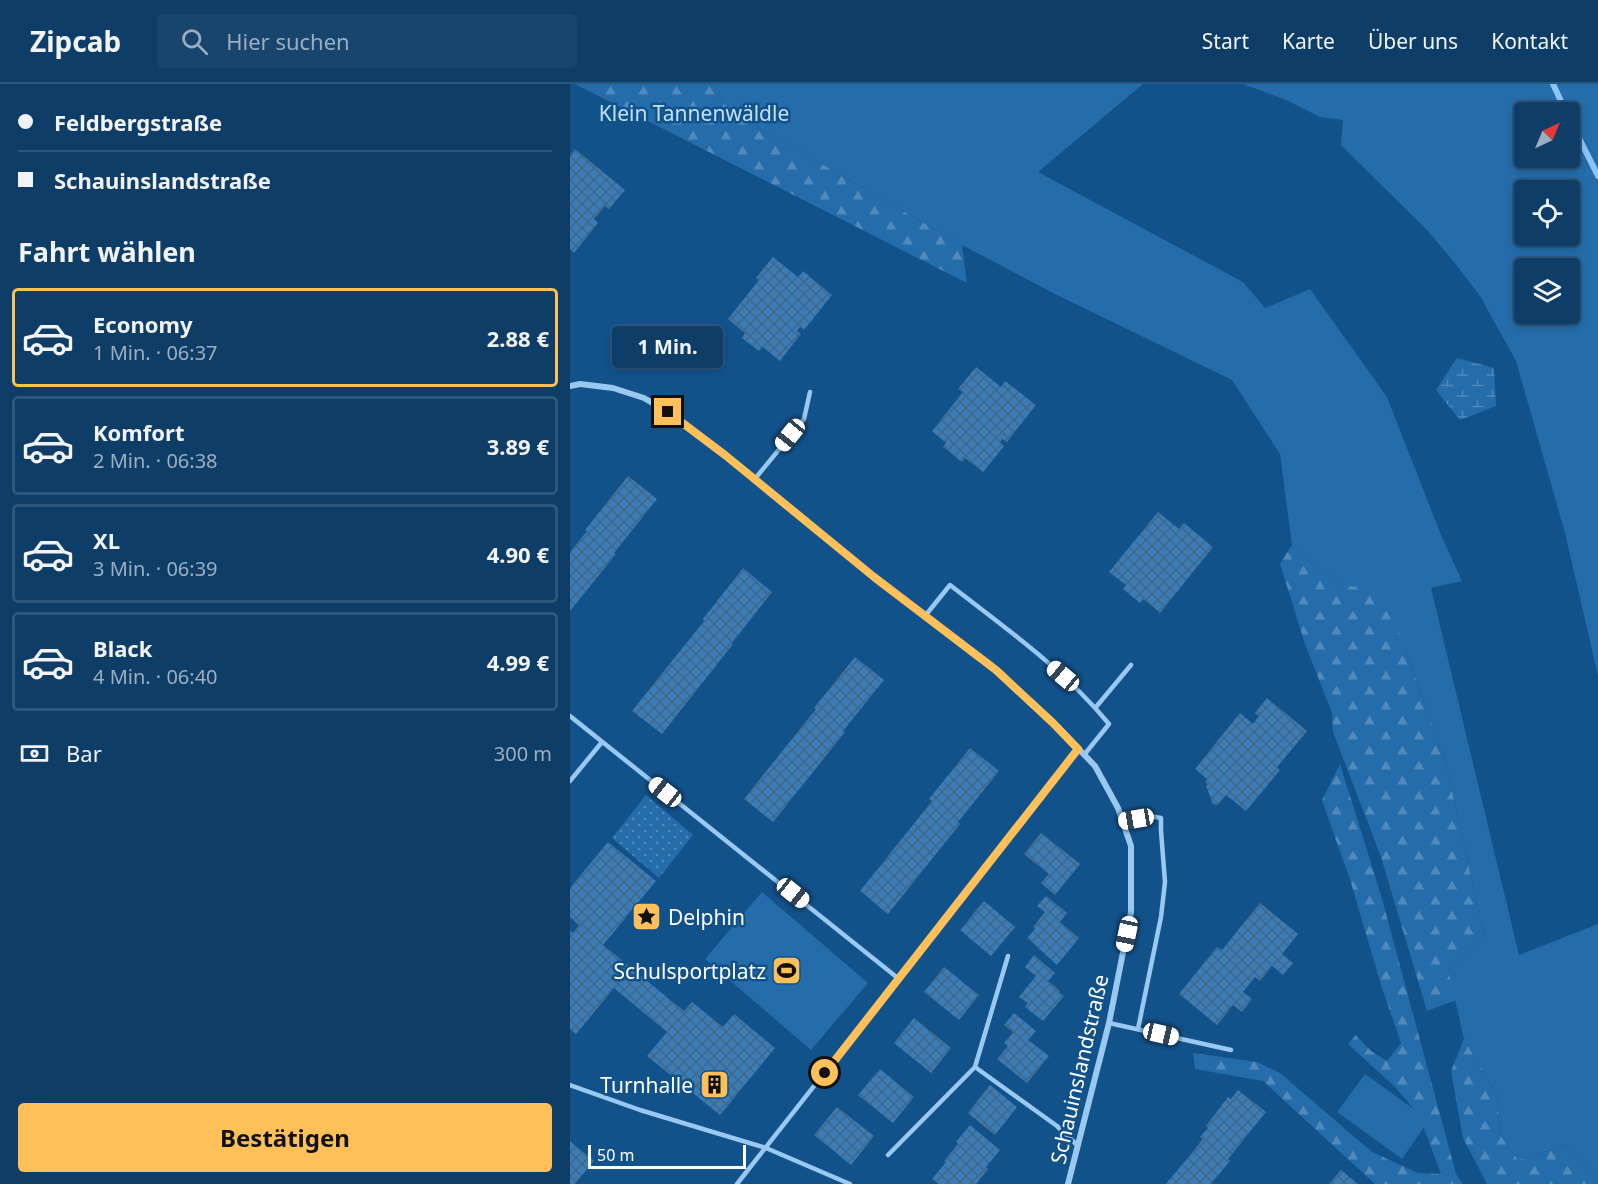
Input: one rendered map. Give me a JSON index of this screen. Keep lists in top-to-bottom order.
{
  "streets": {
    "street": ["Schauinslandstraße"]
  },
  "parks": ["Klein Tannenwäldle"],
  "places": {
    "place": ["Delphin"],
    "sports": ["Schulsportplatz"],
    "building": ["Turnhalle"]
  },
  "scale_bar": "50 m",
  "north": "top right",
  "page": {
    "header": "Zipcab",
    "search": "Hier suchen",
    "nav": [
      "Start",
      "Karte",
      "Über uns",
      "Kontakt"
    ],
    "banner": ["Feldbergstraße", "Schauinslandstraße"],
    "heading": "Fahrt wählen",
    "list": [
      {
        "name": "Economy",
        "note": "1 Min. · 06:37",
        "value": "2.88 €"
      },
      {
        "name": "Komfort",
        "note": "2 Min. · 06:38",
        "value": "3.89 €"
      },
      {
        "name": "XL",
        "note": "3 Min. · 06:39",
        "value": "4.90 €"
      },
      {
        "name": "Black",
        "note": "4 Min. · 06:40",
        "value": "4.99 €"
      }
    ],
    "bubble": "1 Min.",
    "pay": ["Bar", "300 m"],
    "buttons": "Bestätigen",
    "scale": "50 m"
  }
}
